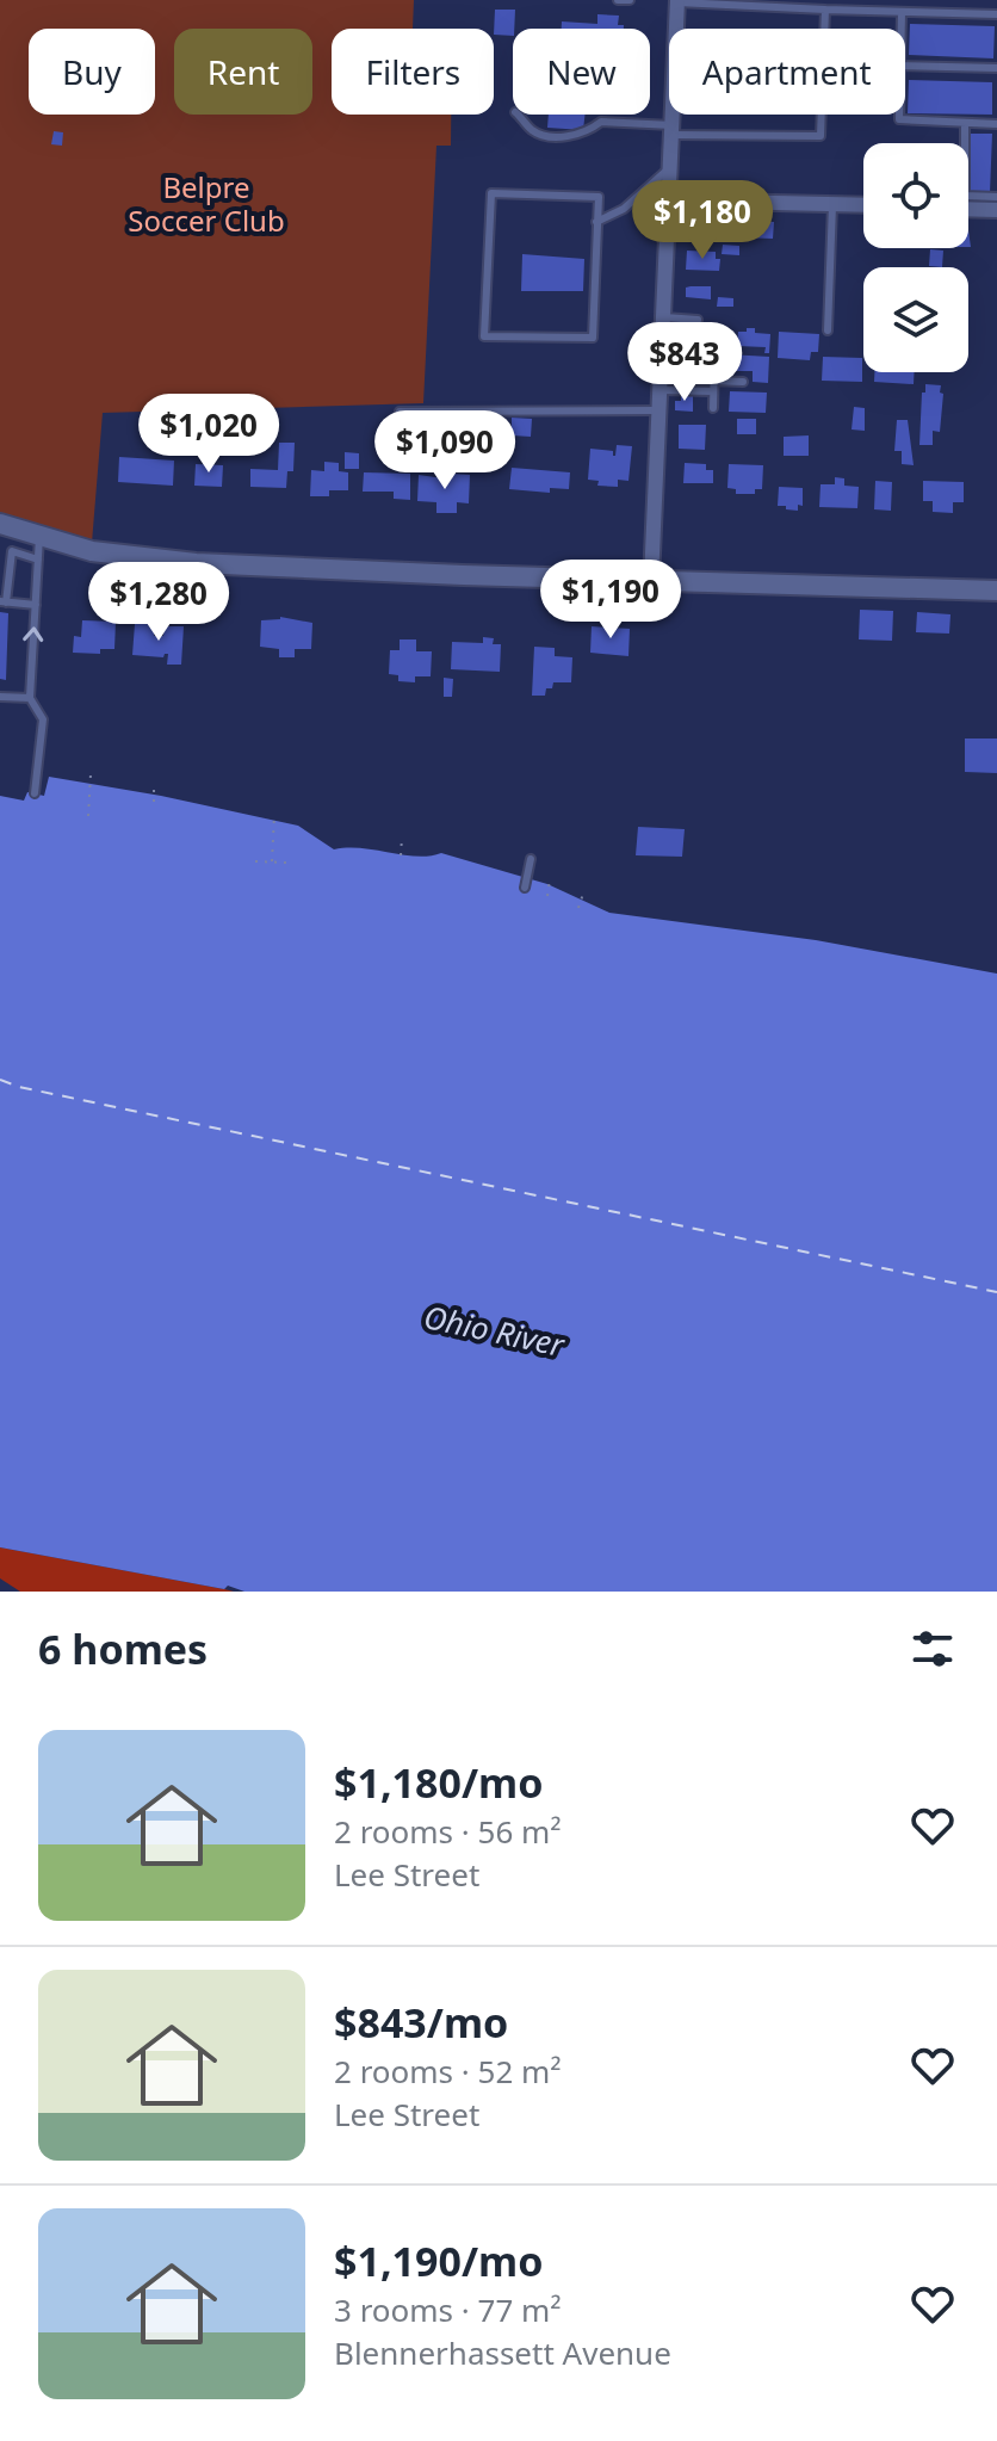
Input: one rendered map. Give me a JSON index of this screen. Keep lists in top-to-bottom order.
{
  "water": ["Ohio River"],
  "parks": ["Belpre Soccer Club"],
  "page": {
    "chip": [
      "Buy",
      "Rent",
      "Filters",
      "New",
      "Apartment"
    ],
    "price": [
      "$1,180",
      "$843",
      "$1,020",
      "$1,090",
      "$1,190",
      "$1,280"
    ],
    "heading": "6 homes",
    "list": [
      {
        "name": "$1,180/mo",
        "note": "2 rooms · 56 m² · Lee Street"
      },
      {
        "name": "$843/mo",
        "note": "2 rooms · 52 m² · Lee Street"
      },
      {
        "name": "$1,190/mo",
        "note": "3 rooms · 77 m² · Blennerhassett Avenue"
      }
    ]
  }
}
